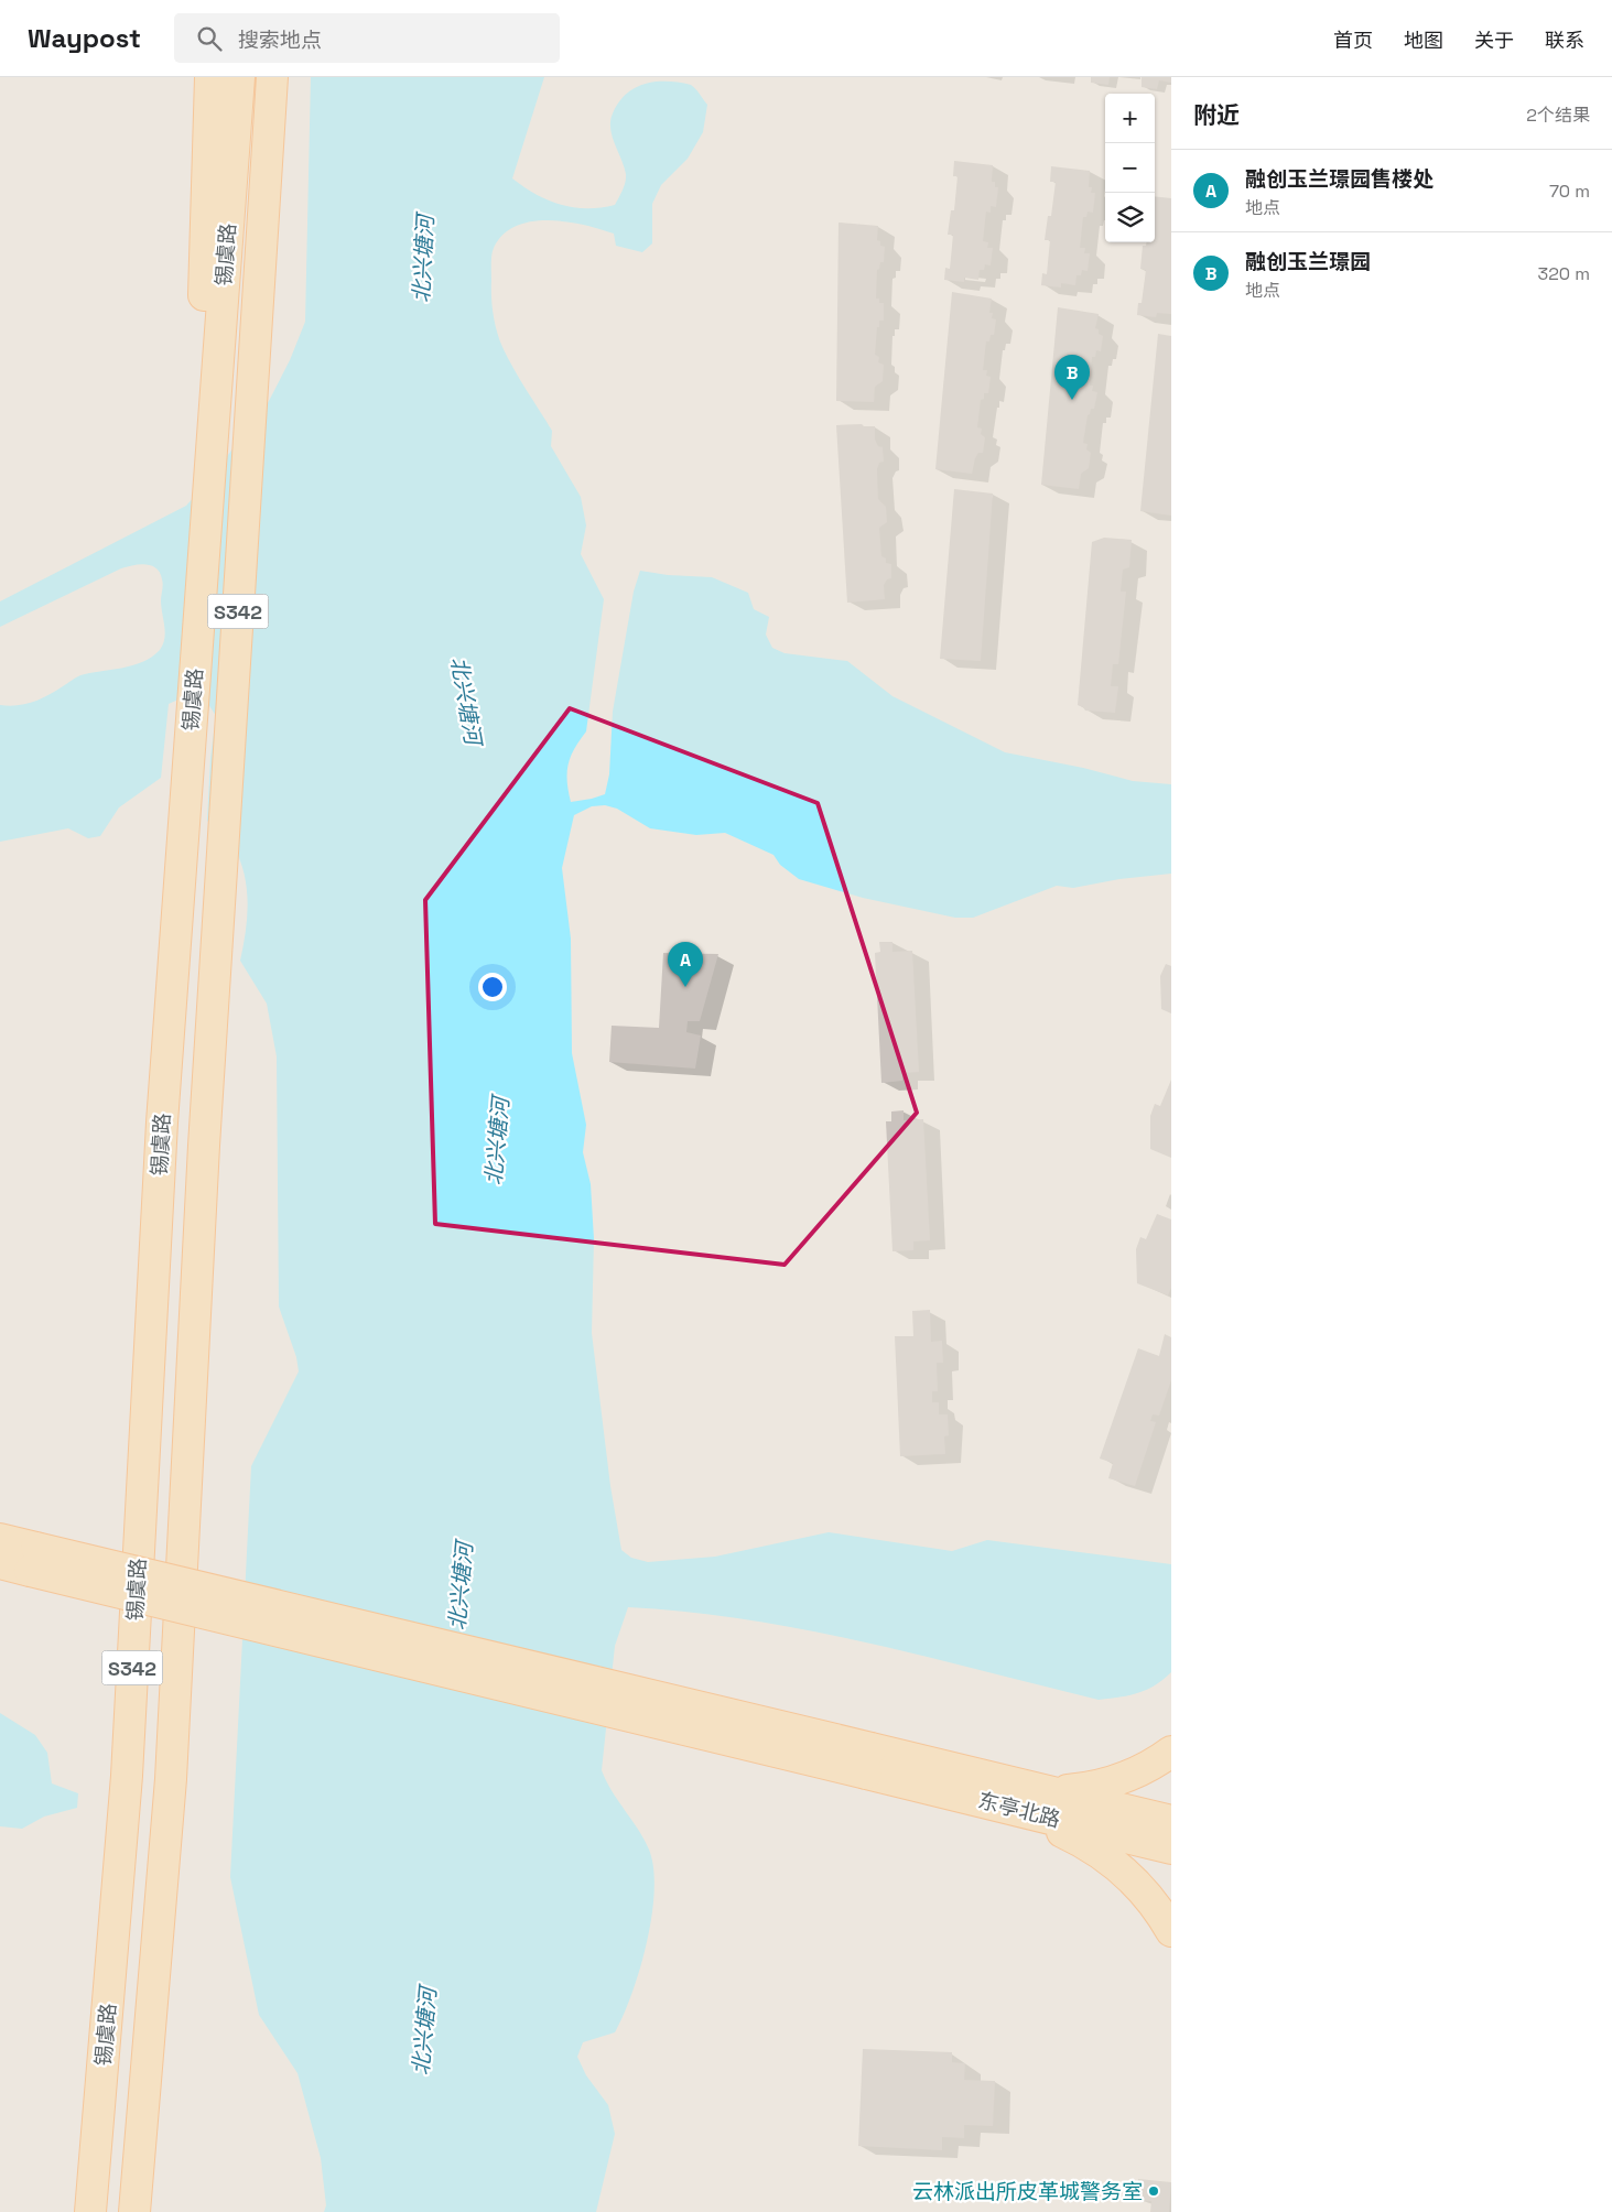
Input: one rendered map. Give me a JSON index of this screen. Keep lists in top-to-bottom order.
{
  "streets": {
    "main road": ["锡虞路", "S342", "东亭北路"]
  },
  "water": ["北兴塘河"],
  "places": ["云林派出所皮革城警务室"],
  "page": {
    "header": "Waypost",
    "search": "搜索地点",
    "nav": [
      "首页",
      "地图",
      "关于",
      "联系"
    ],
    "heading": ["附近", "2个结果"],
    "map_buttons": ["+", "−"],
    "list": [
      {
        "mark": "A",
        "name": "融创玉兰璟园售楼处",
        "note": "地点",
        "value": "70 m"
      },
      {
        "mark": "B",
        "name": "融创玉兰璟园",
        "note": "地点",
        "value": "320 m"
      }
    ],
    "pins": ["B", "A"]
  }
}
